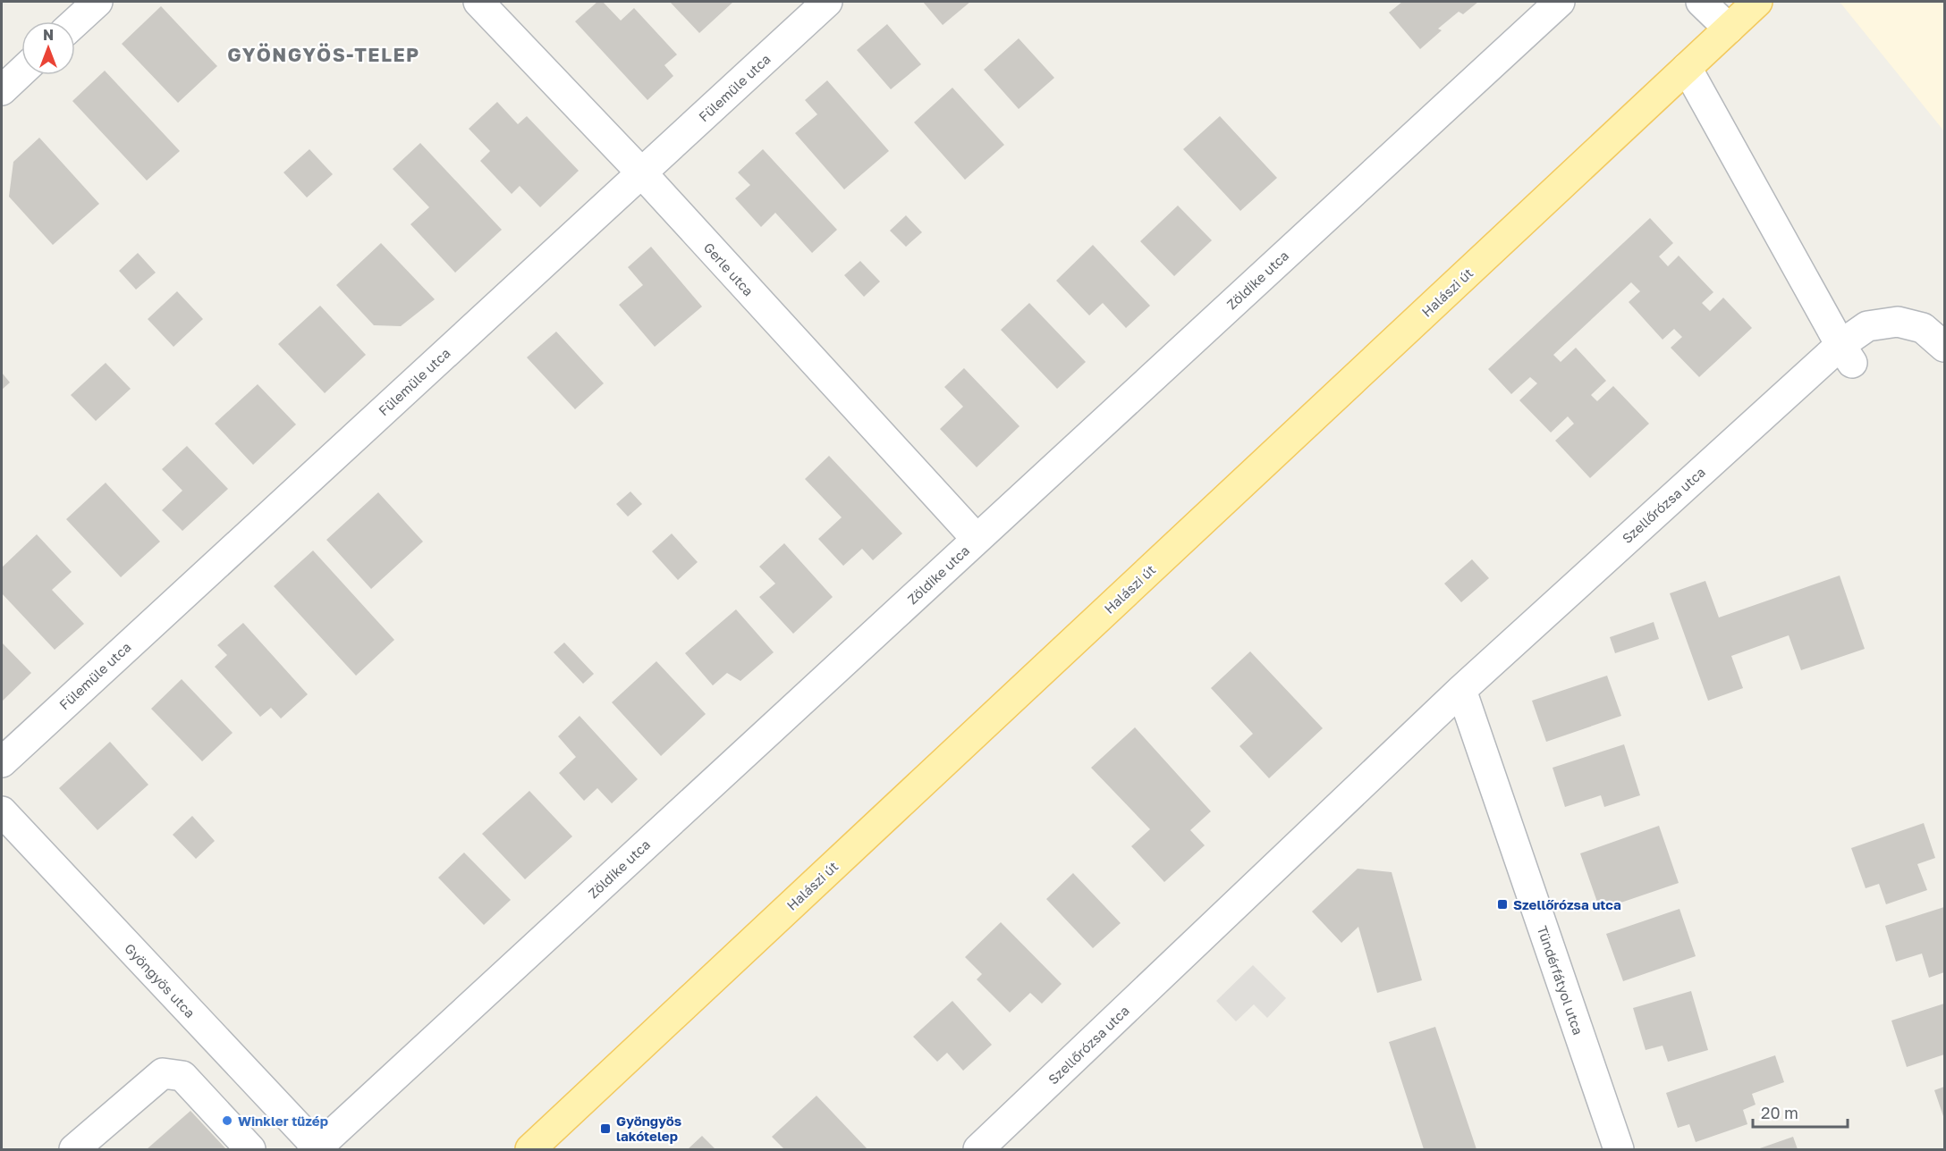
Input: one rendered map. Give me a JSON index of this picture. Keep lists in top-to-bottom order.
{
  "streets": {
    "main road": ["Halászi út"],
    "street": [
      "Fülemüle utca",
      "Gerle utca",
      "Zöldike utca",
      "Szellőrózsa utca",
      "Gyöngyös utca",
      "Tündérfátyol utca"
    ]
  },
  "crossings": [
    ["Fülemüle utca", "Gerle utca"],
    ["Gerle utca", "Zöldike utca"],
    ["Zöldike utca", "Gyöngyös utca"],
    ["Szellőrózsa utca", "Tündérfátyol utca"]
  ],
  "districts": ["GYÖNGYÖS-TELEP"],
  "places": {
    "transit": ["Szellőrózsa utca", "Gyöngyös lakótelep"],
    "other": ["Winkler tüzép"]
  },
  "scale_bar": "20 m",
  "north": "top"
}
